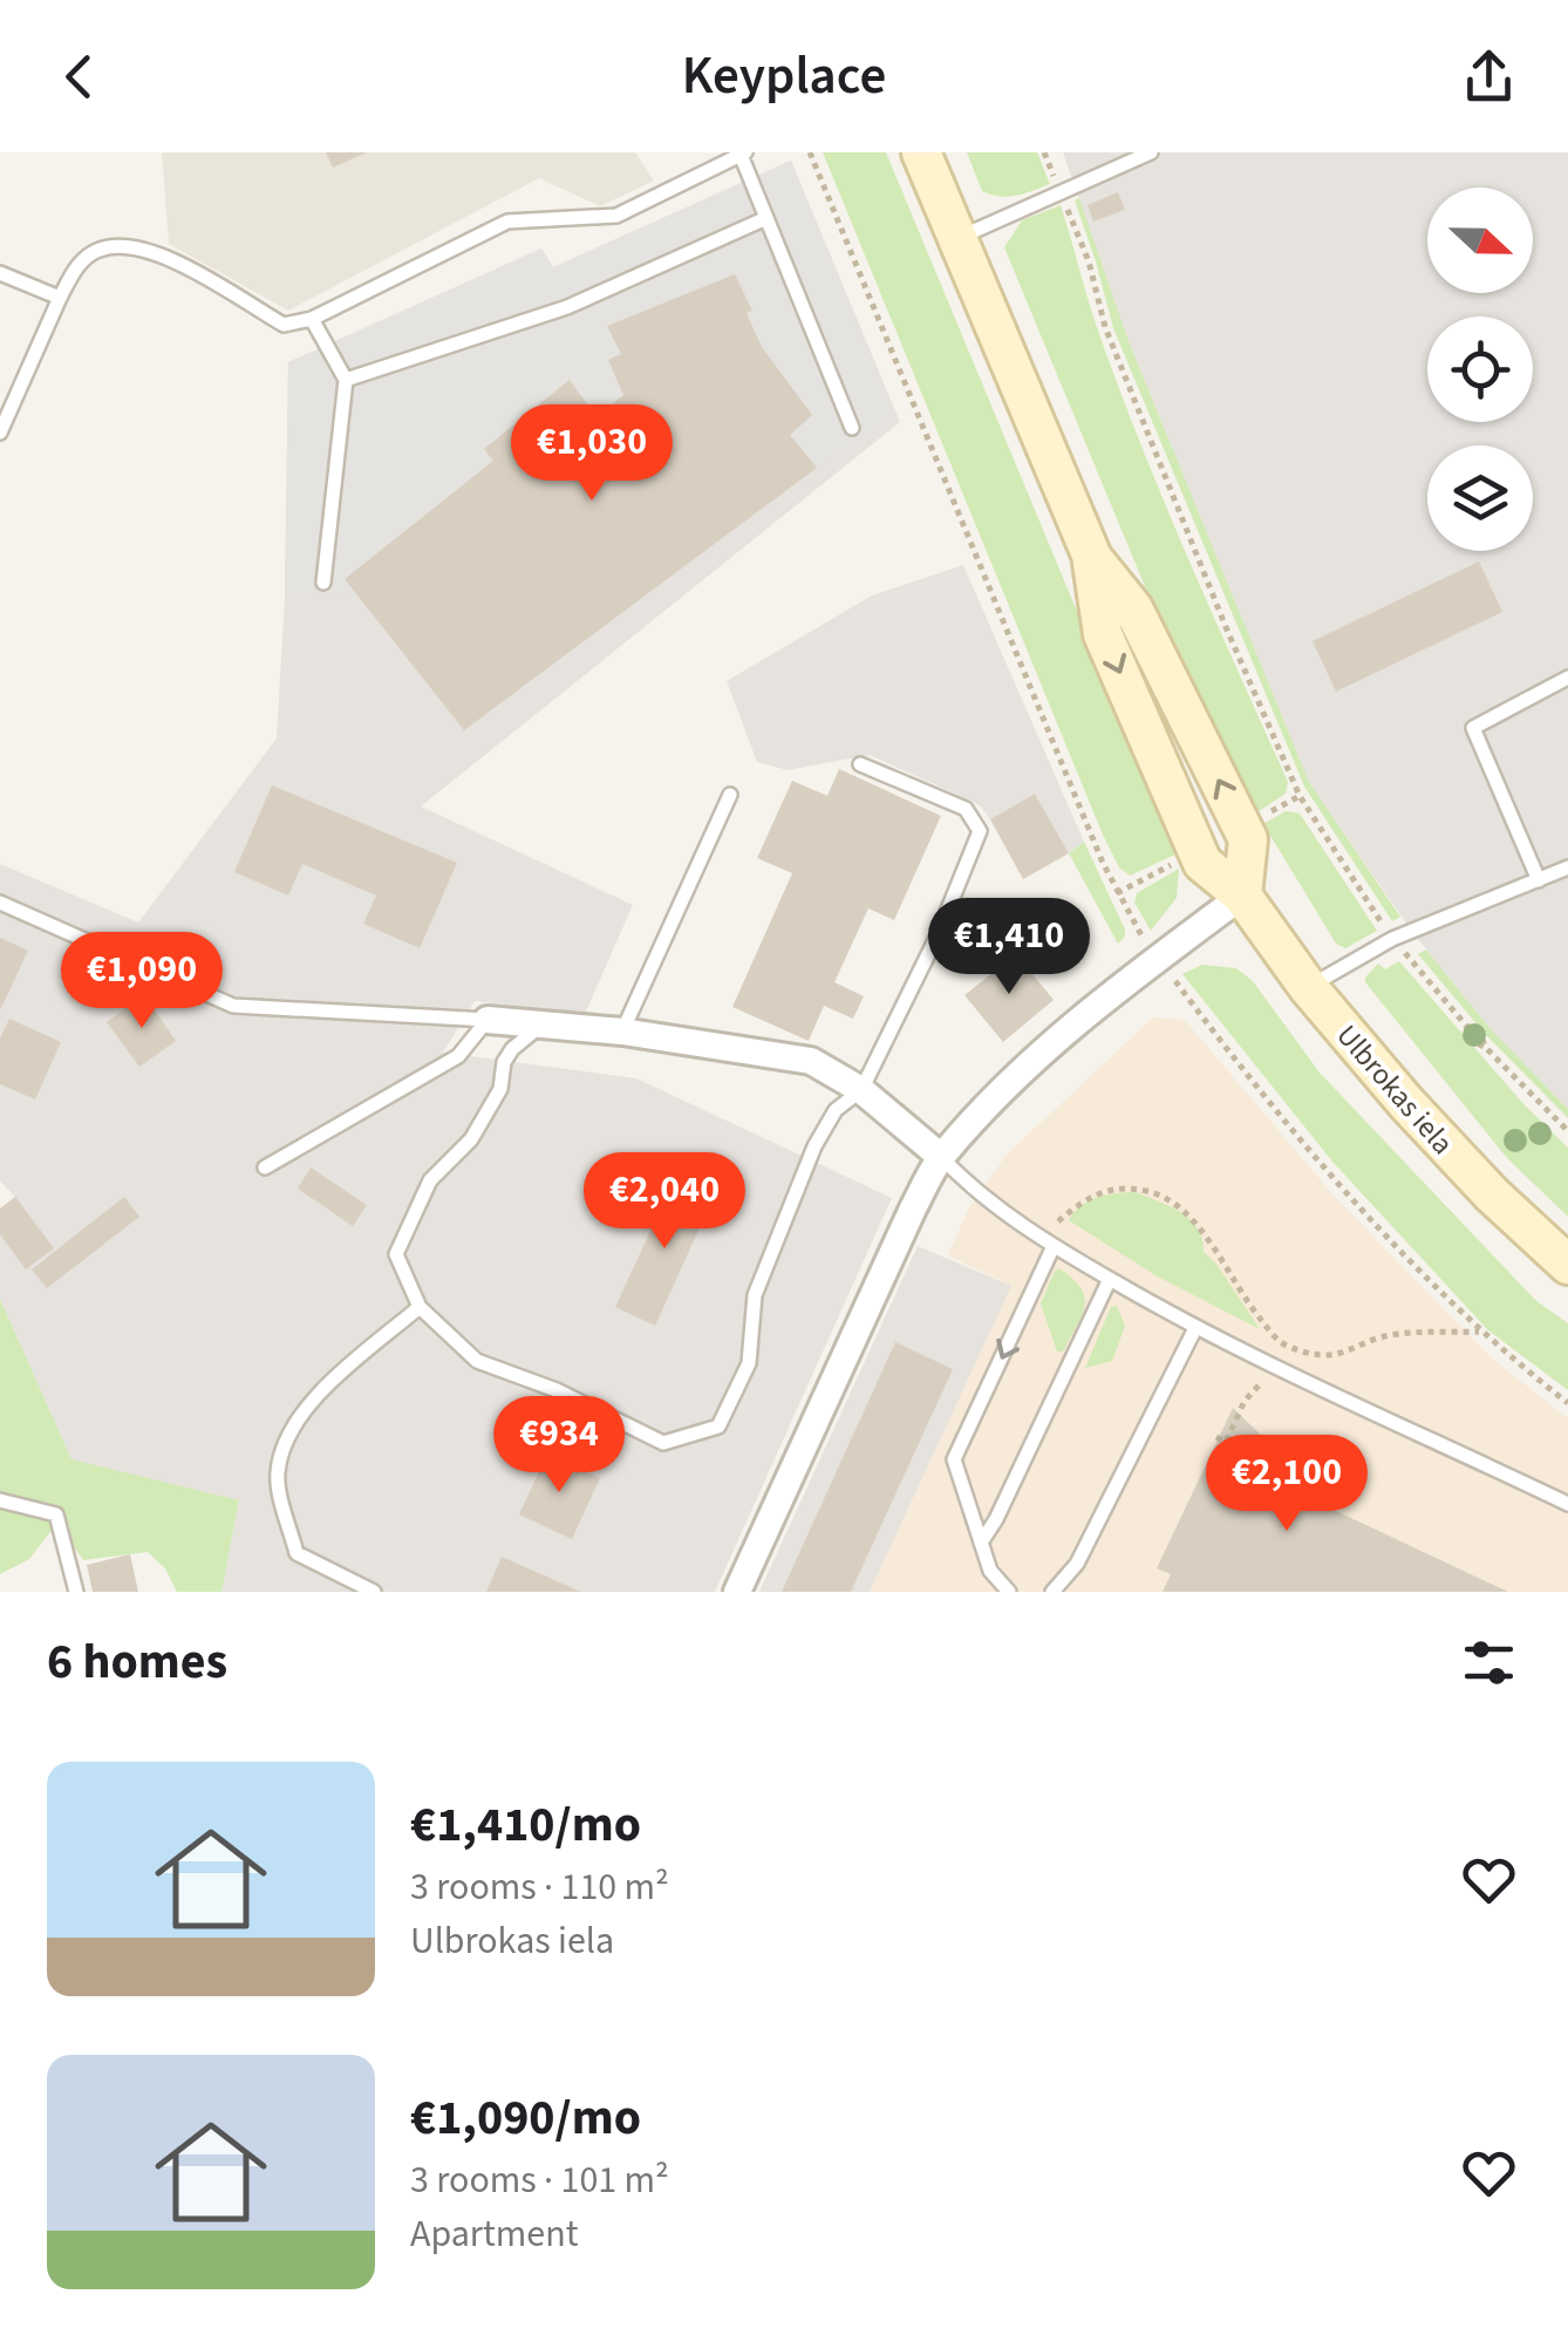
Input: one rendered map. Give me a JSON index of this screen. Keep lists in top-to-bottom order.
{
  "streets": {
    "main road": ["Ulbrokas iela"]
  },
  "north": "right",
  "page": {
    "header": "Keyplace",
    "price": [
      "€1,030",
      "€1,410",
      "€1,090",
      "€2,040",
      "€934",
      "€2,100"
    ],
    "heading": "6 homes",
    "list": [
      {
        "name": "€1,410/mo",
        "note": "3 rooms · 110 m² · Ulbrokas iela"
      },
      {
        "name": "€1,090/mo",
        "note": "3 rooms · 101 m² · Apartment"
      }
    ]
  }
}
